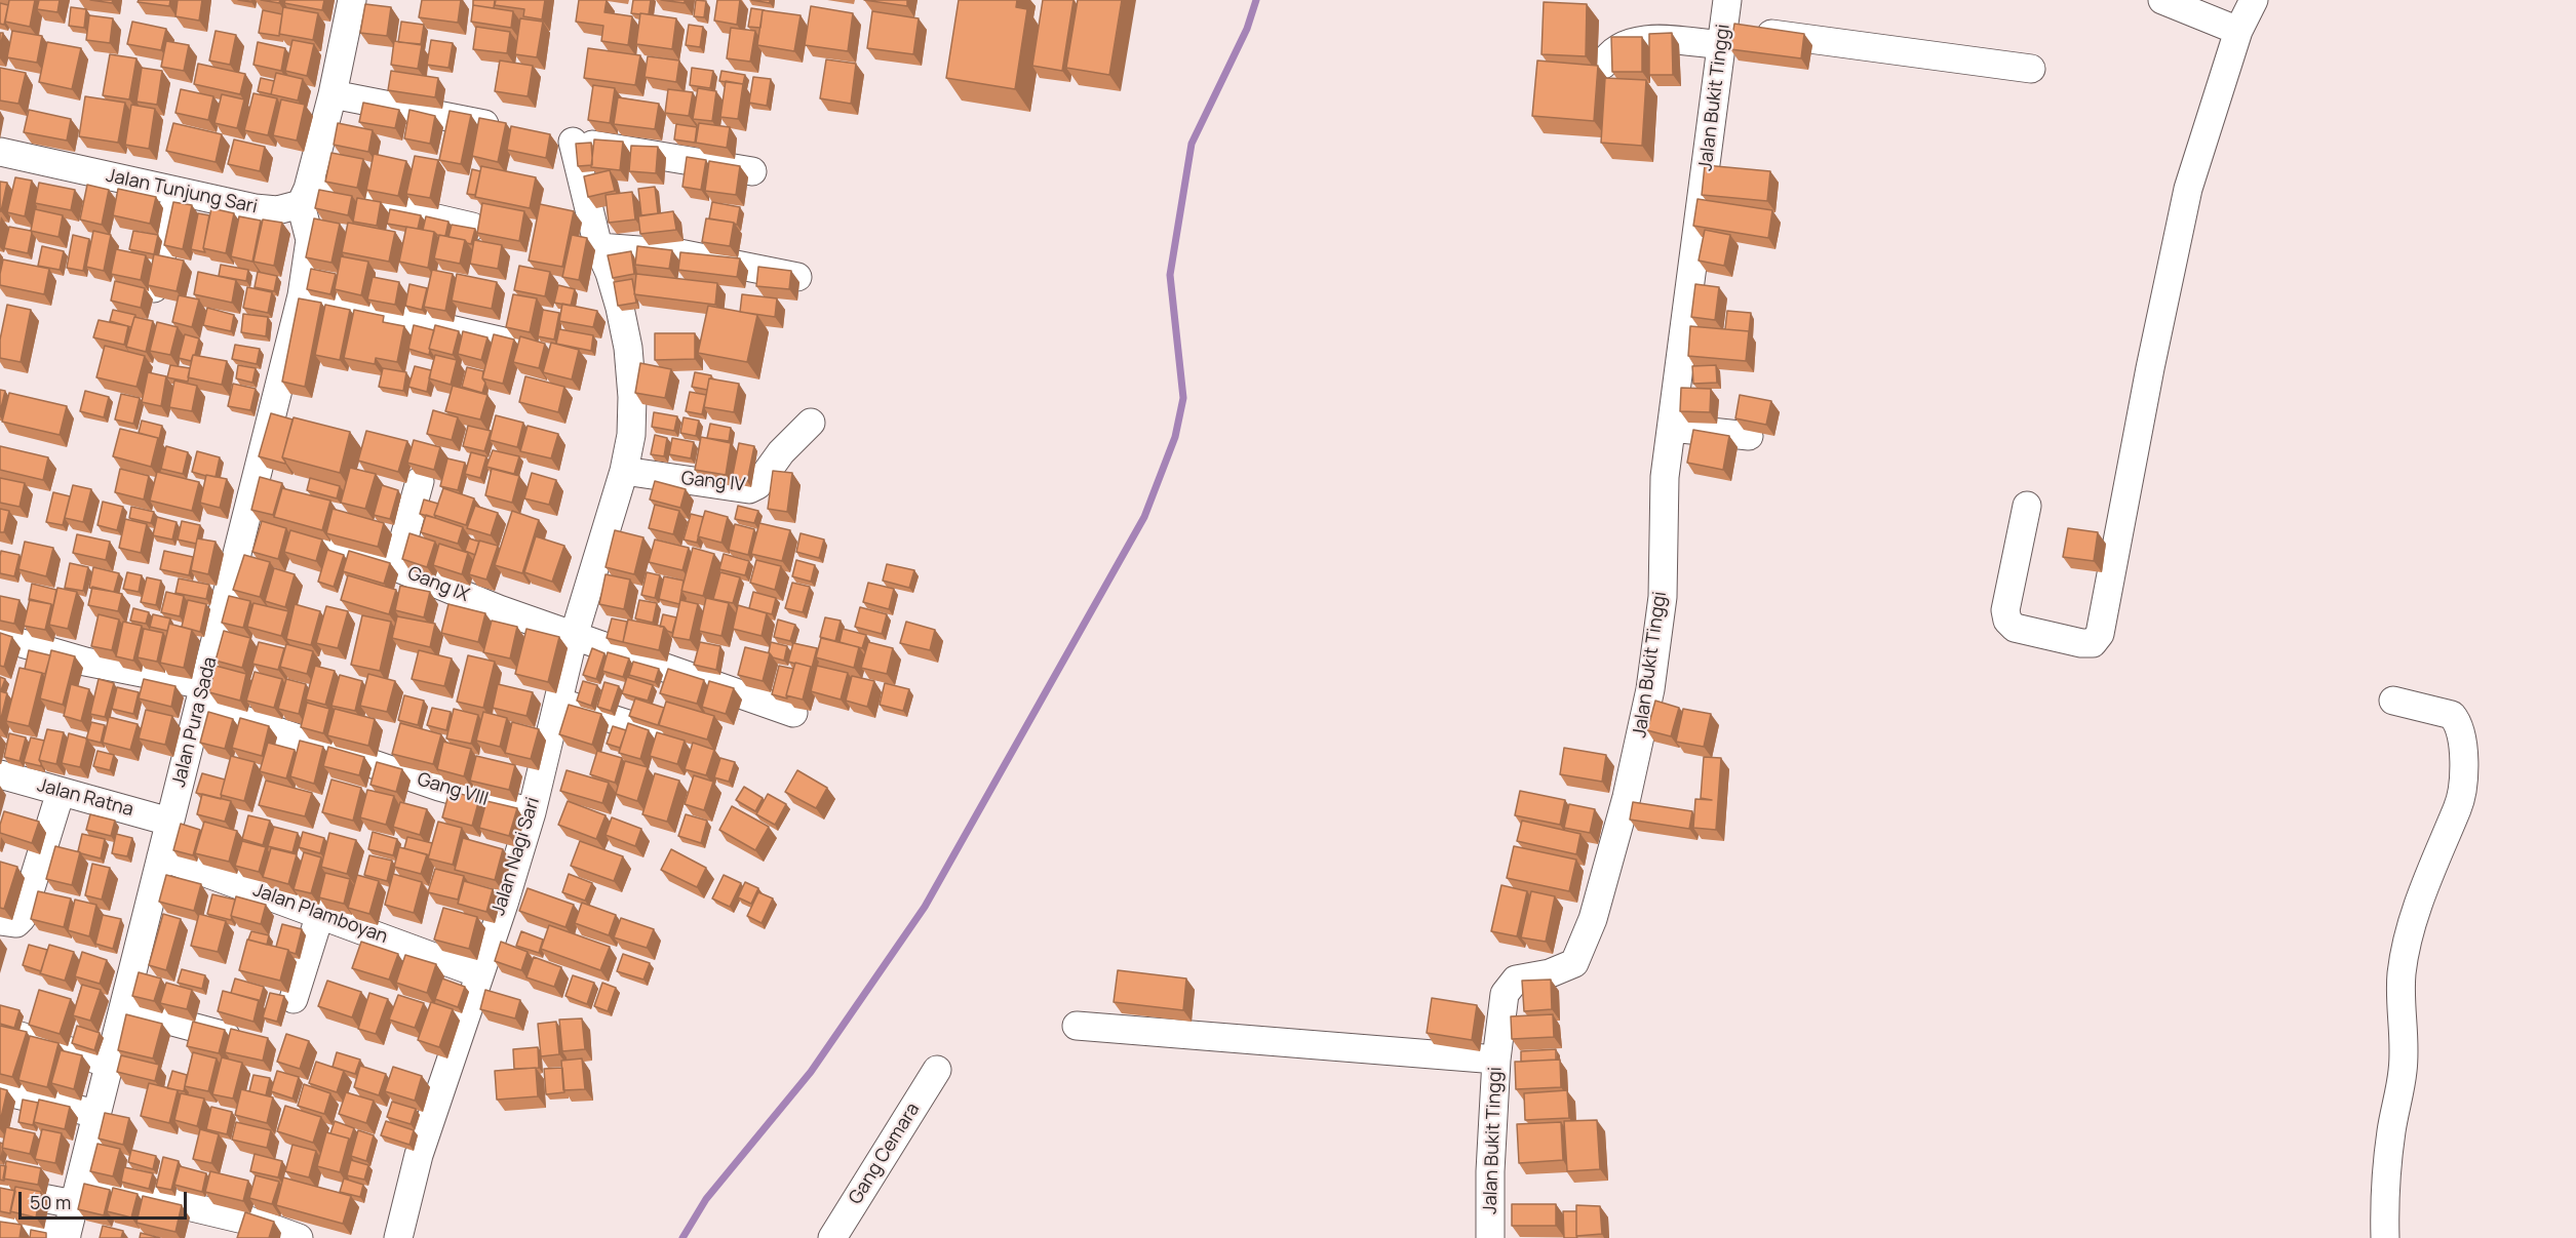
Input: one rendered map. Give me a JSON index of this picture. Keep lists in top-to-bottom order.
{
  "streets": {
    "street": [
      "Jalan Bukit Tinggi",
      "Jalan Tunjung Sari",
      "Gang IV",
      "Gang IX",
      "Jalan Pura Sada",
      "Gang VIII",
      "Jalan Ratna",
      "Jalan Nagi Sari",
      "Jalan Plamboyan",
      "Gang Cemara"
    ]
  },
  "crossings": [
    ["Jalan Tunjung Sari", "Jalan Pura Sada"],
    ["Gang IV", "Jalan Nagi Sari"],
    ["Gang IX", "Jalan Pura Sada"],
    ["Gang IX", "Jalan Nagi Sari"],
    ["Jalan Pura Sada", "Gang VIII"],
    ["Jalan Pura Sada", "Jalan Ratna"],
    ["Jalan Pura Sada", "Jalan Plamboyan"],
    ["Gang VIII", "Jalan Nagi Sari"],
    ["Jalan Nagi Sari", "Jalan Plamboyan"]
  ],
  "scale_bar": "50 m"
}
